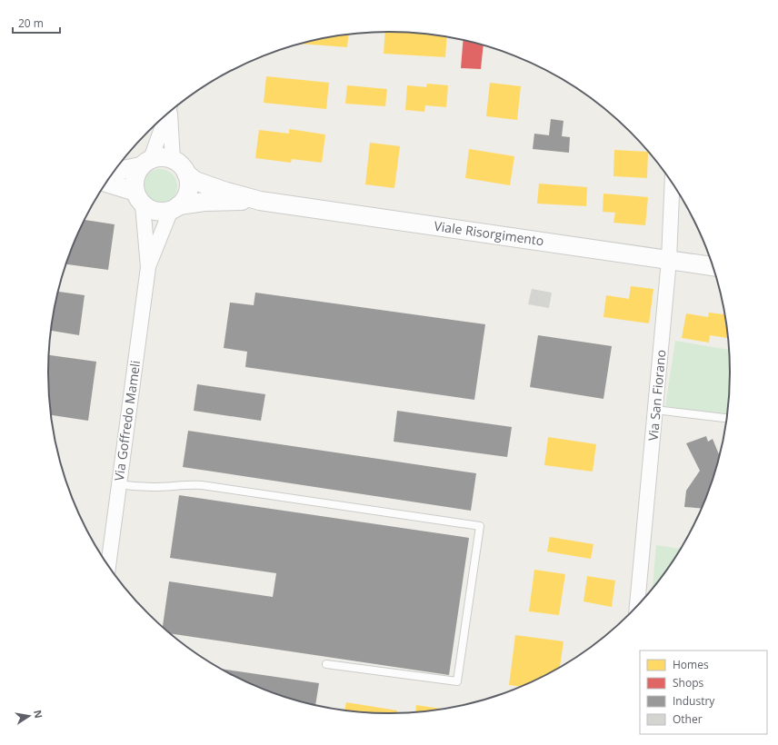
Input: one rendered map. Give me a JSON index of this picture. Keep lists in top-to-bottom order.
{
  "streets": {
    "street": ["Viale Risorgimento", "Via San Fiorano", "Via Goffredo Mameli"]
  },
  "crossings": [
    ["Viale Risorgimento", "Via San Fiorano"],
    ["Viale Risorgimento", "Via Goffredo Mameli"]
  ],
  "legend": [
    "Homes",
    "Shops",
    "Industry",
    "Other"
  ],
  "scale_bar": "20 m",
  "north": "right"
}
